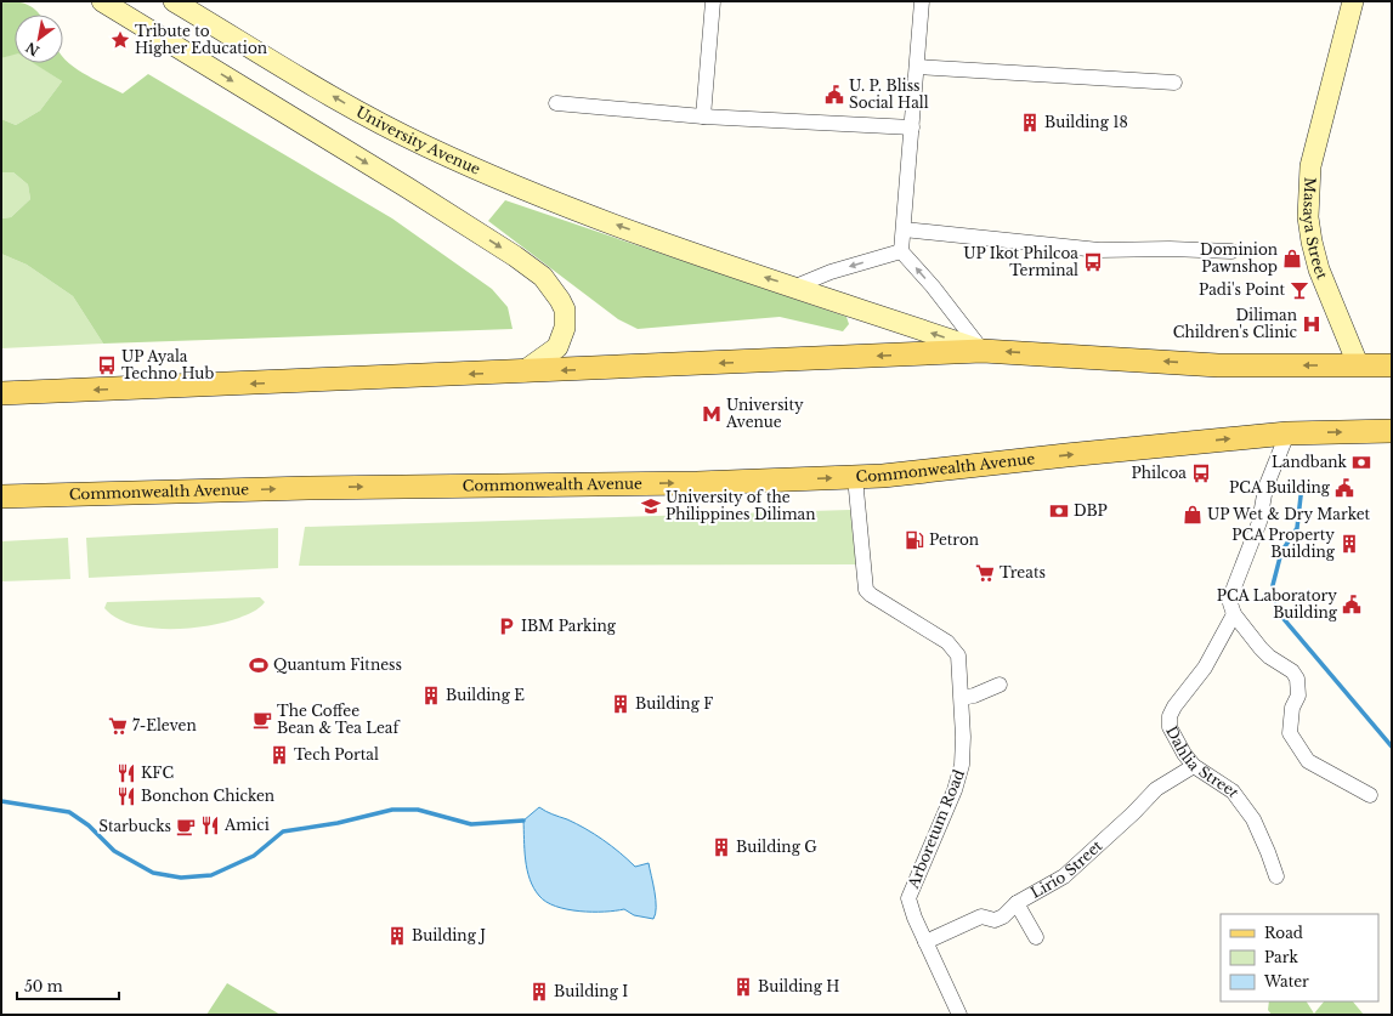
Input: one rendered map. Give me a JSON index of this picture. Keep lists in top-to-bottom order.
{
  "streets": {
    "main road": ["University Avenue", "Masaya Street", "Commonwealth Avenue"],
    "street": ["Dahlia Street", "Arboretum Road", "Lirio Street"]
  },
  "crossings": [
    ["Commonwealth Avenue", "Dahlia Street"],
    ["Commonwealth Avenue", "Arboretum Road"],
    ["Dahlia Street", "Lirio Street"],
    ["Arboretum Road", "Lirio Street"]
  ],
  "one_way": ["University Avenue"],
  "places": {
    "place": ["Tribute to Higher Education"],
    "public building": ["U. P. Bliss Social Hall", "PCA Building", "PCA Laboratory Building"],
    "building": [
      "Building 18",
      "PCA Property Building",
      "Building E",
      "Building F",
      "Tech Portal",
      "Building G",
      "Building J",
      "Building H",
      "Building I"
    ],
    "shop": ["Dominion Pawnshop", "UP Wet & Dry Market"],
    "bus stop": ["UP Ikot Philcoa Terminal", "UP Ayala Techno Hub", "Philcoa"],
    "bar": ["Padi's Point"],
    "hospital": ["Diliman Children's Clinic"],
    "metro station": ["University Avenue"],
    "bank": ["Landbank", "DBP"],
    "school or university": ["University of the Philippines Diliman"],
    "fuel station": ["Petron"],
    "supermarket": ["Treats", "7-Eleven"],
    "parking": ["IBM Parking"],
    "sports": ["Quantum Fitness"],
    "cafe": ["The Coffee Bean & Tea Leaf", "Starbucks"],
    "restaurant": ["KFC", "Bonchon Chicken", "Amici"]
  },
  "legend": ["Road", "Park", "Water"],
  "scale_bar": "50 m",
  "north": "bottom left"
}
